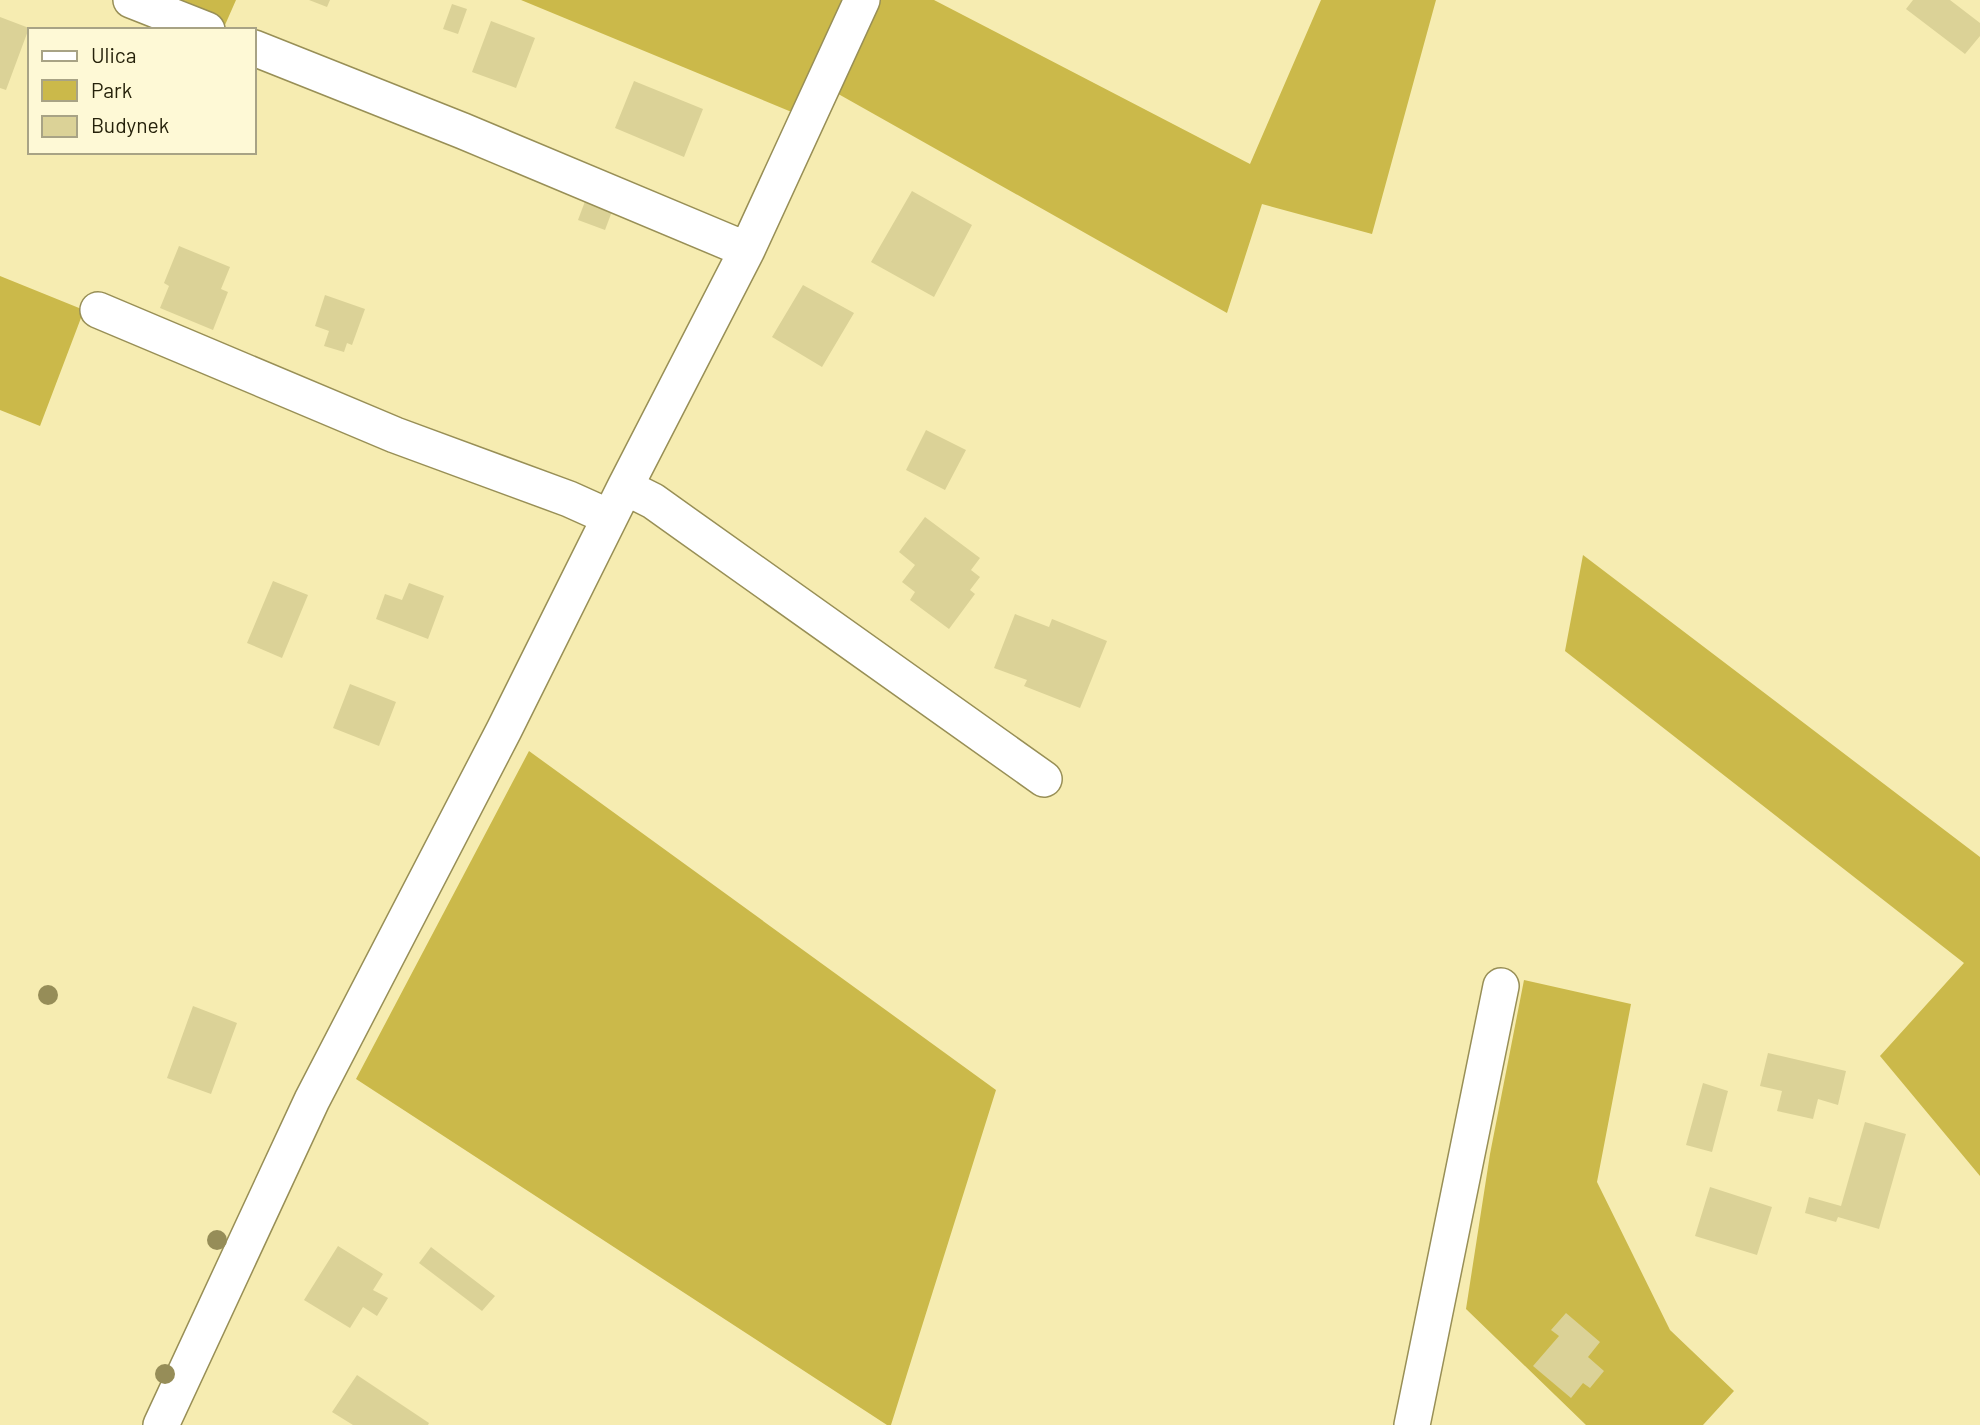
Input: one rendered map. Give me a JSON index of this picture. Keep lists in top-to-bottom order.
{
  "legend": ["Ulica", "Park", "Budynek"]
}
